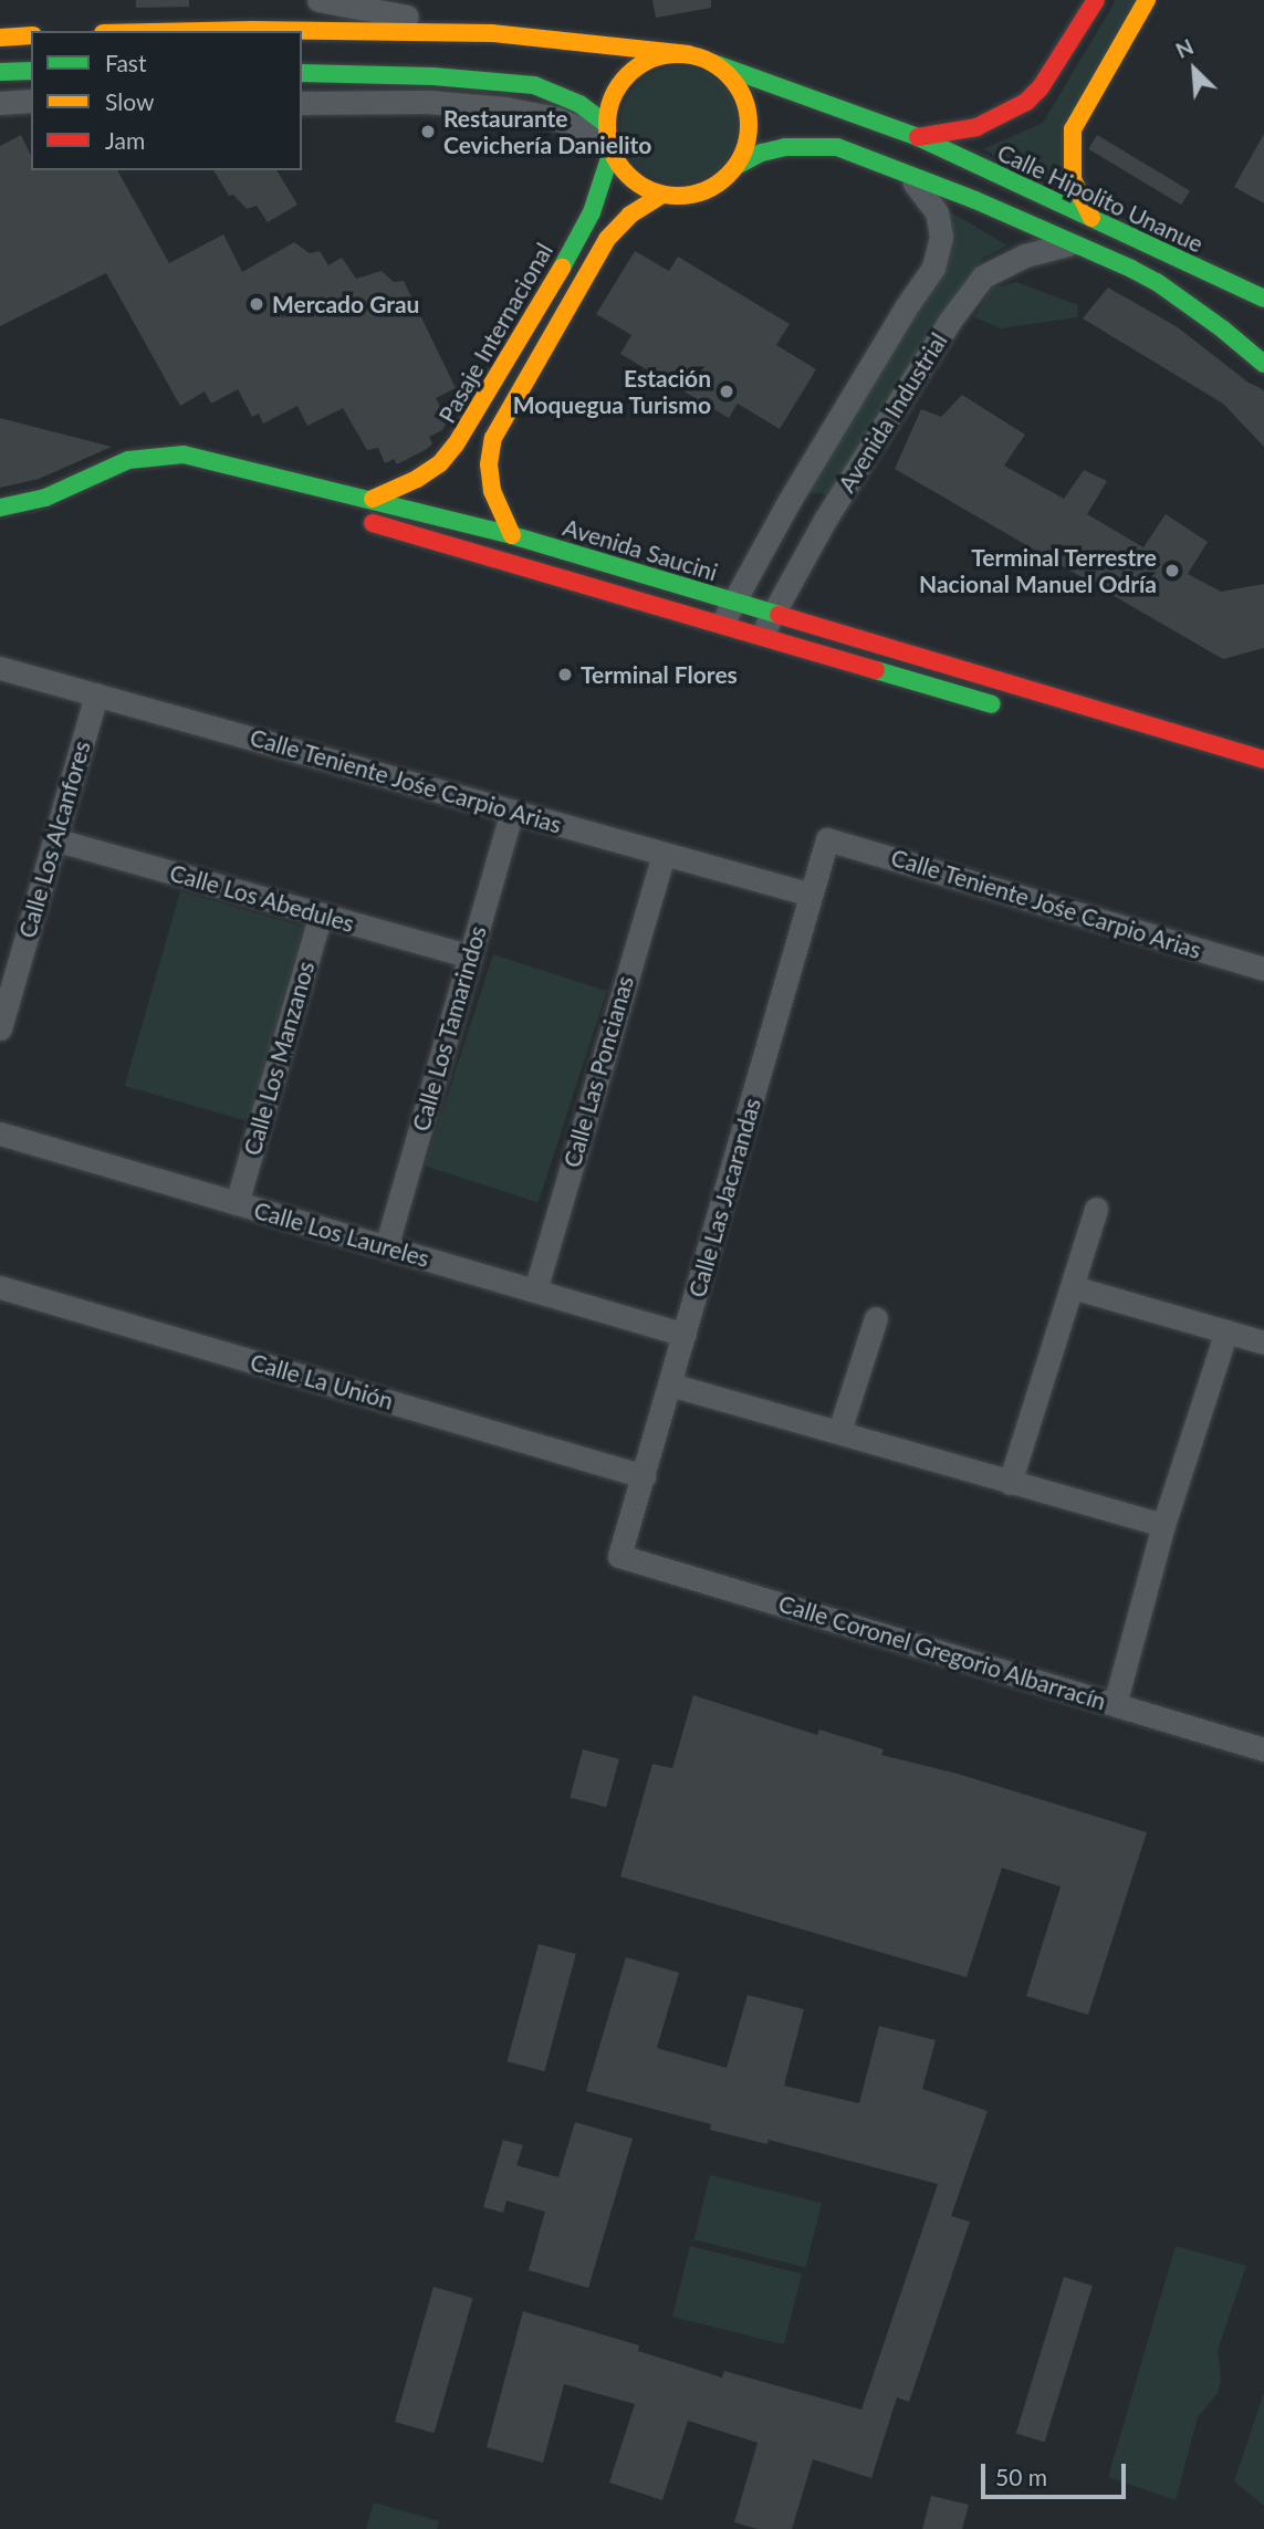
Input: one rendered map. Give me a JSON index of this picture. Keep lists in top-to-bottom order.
{
  "streets": {
    "main road": ["Calle Hipolito Unanue", "Pasaje Internacional", "Avenida Saucini"],
    "street": [
      "Avenida Industrial",
      "Calle Teniente Jośe Carpio Arias",
      "Calle Los Alcanfores",
      "Calle Los Abedules",
      "Calle Los Tamarindos",
      "Calle Los Manzanos",
      "Calle Las Poncianas",
      "Calle Las Jacarandas",
      "Calle Los Laureles",
      "Calle La Unión",
      "Calle Coronel Gregorio Albarracín"
    ]
  },
  "crossings": [
    ["Calle Hipolito Unanue", "Pasaje Internacional"],
    ["Pasaje Internacional", "Avenida Saucini"],
    ["Avenida Industrial", "Avenida Saucini"],
    ["Calle Teniente Jośe Carpio Arias", "Calle Los Alcanfores"],
    ["Calle Teniente Jośe Carpio Arias", "Calle Los Tamarindos"],
    ["Calle Teniente Jośe Carpio Arias", "Calle Las Poncianas"],
    ["Calle Teniente Jośe Carpio Arias", "Calle Las Jacarandas"],
    ["Calle Los Alcanfores", "Calle Los Abedules"],
    ["Calle Los Abedules", "Calle Los Tamarindos"],
    ["Calle Los Abedules", "Calle Los Manzanos"],
    ["Calle Los Tamarindos", "Calle Los Laureles"],
    ["Calle Los Manzanos", "Calle Los Laureles"],
    ["Calle Las Poncianas", "Calle Los Laureles"],
    ["Calle Las Jacarandas", "Calle Los Laureles"],
    ["Calle Las Jacarandas", "Calle La Unión"],
    ["Calle Las Jacarandas", "Calle Coronel Gregorio Albarracín"]
  ],
  "places": [
    "Restaurante Cevichería Danielito",
    "Mercado Grau",
    "Estación Moquegua Turismo",
    "Terminal Terrestre Nacional Manuel Odría",
    "Terminal Flores"
  ],
  "legend": ["Fast", "Slow", "Jam"],
  "scale_bar": "50 m",
  "north": "top left"
}
